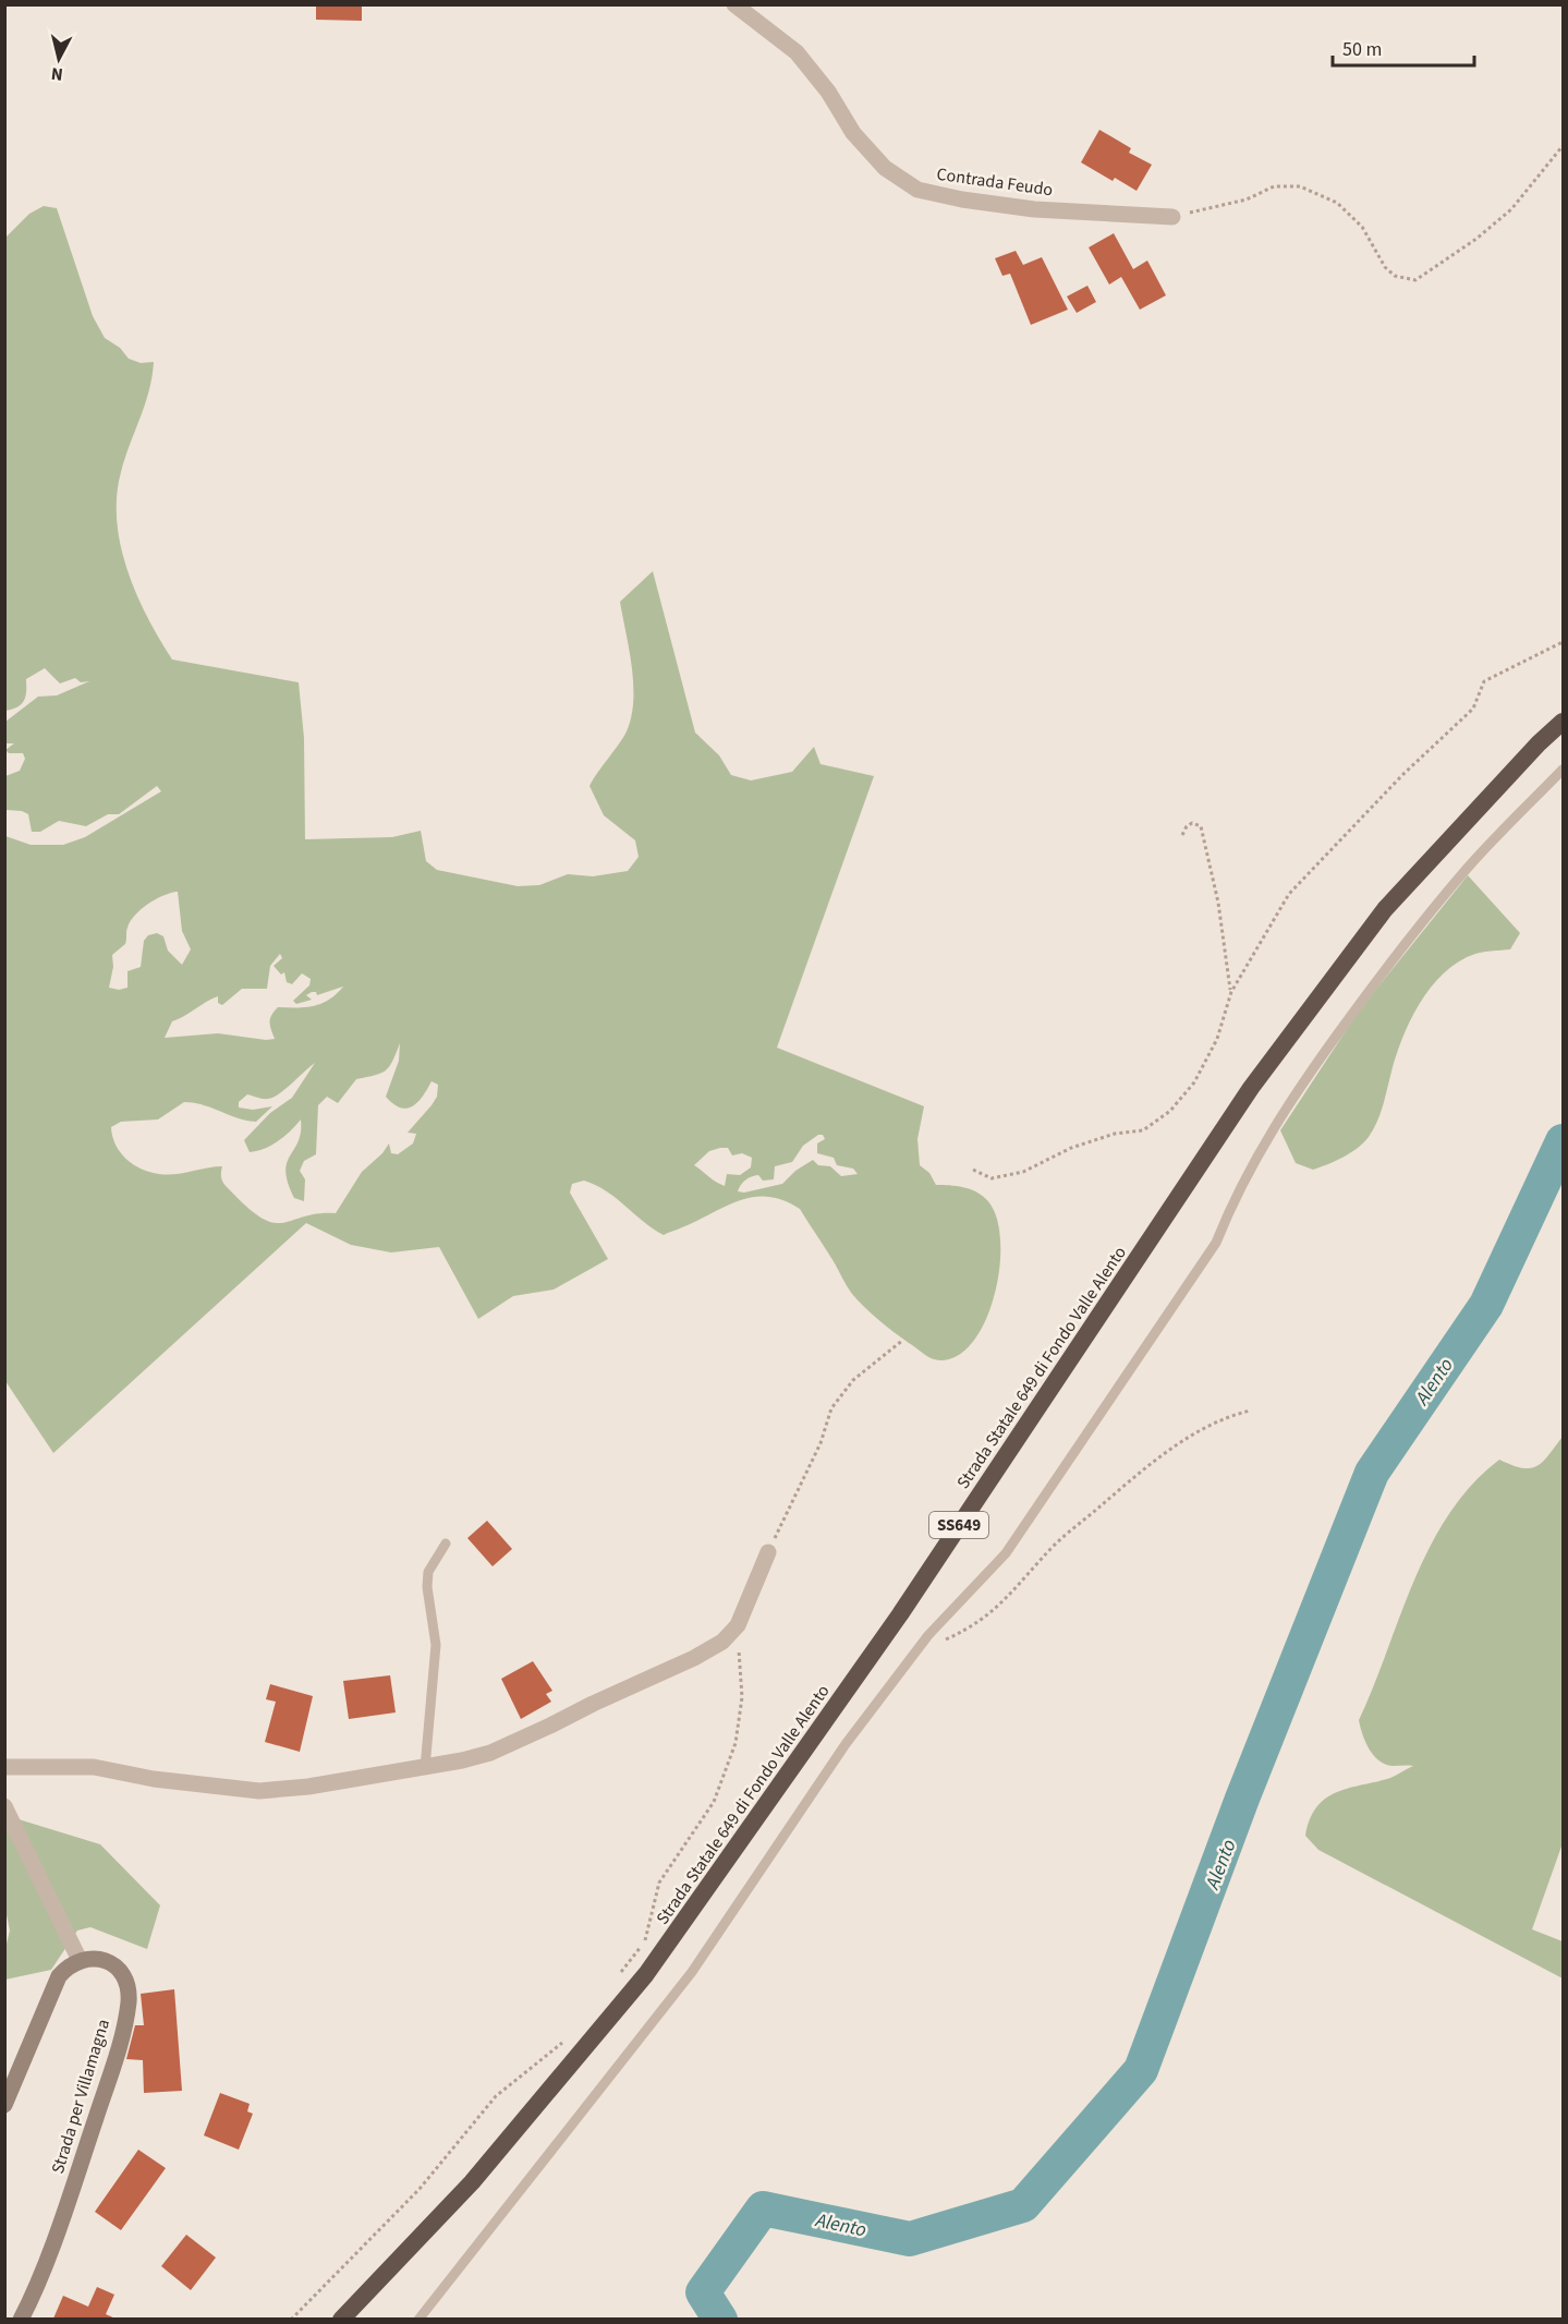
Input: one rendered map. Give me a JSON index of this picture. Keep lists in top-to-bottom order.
{
  "streets": {
    "highway": ["Strada Statale 649 di Fondo Valle Alento", "SS649"],
    "main road": ["Strada per Villamagna"],
    "street": ["Contrada Feudo"]
  },
  "water": ["Alento"],
  "scale_bar": "50 m",
  "north": "bottom"
}
